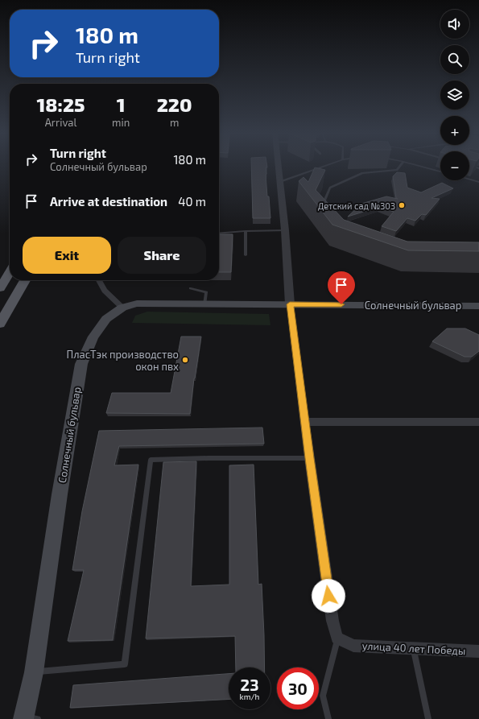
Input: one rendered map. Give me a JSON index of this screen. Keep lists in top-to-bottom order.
{
  "streets": {
    "main road": ["Солнечный бульвар"],
    "street": ["улица 40 лет Победы"]
  },
  "places": ["Детский сад №303", "ПласТэк производство окон пвх"],
  "page": {
    "map_buttons": ["+", "−"],
    "turn": ["180 m", "Turn right"],
    "eta": [
      "18:25",
      "Arrival",
      "1",
      "min",
      "220",
      "m"
    ],
    "list": [
      {
        "name": "Turn right",
        "note": "Солнечный бульвар",
        "value": "180 m"
      },
      {
        "name": "Arrive at destination",
        "value": "40 m"
      }
    ],
    "buttons": ["Exit", "Share"],
    "speed": "23 km/h",
    "limit": "30"
  }
}
